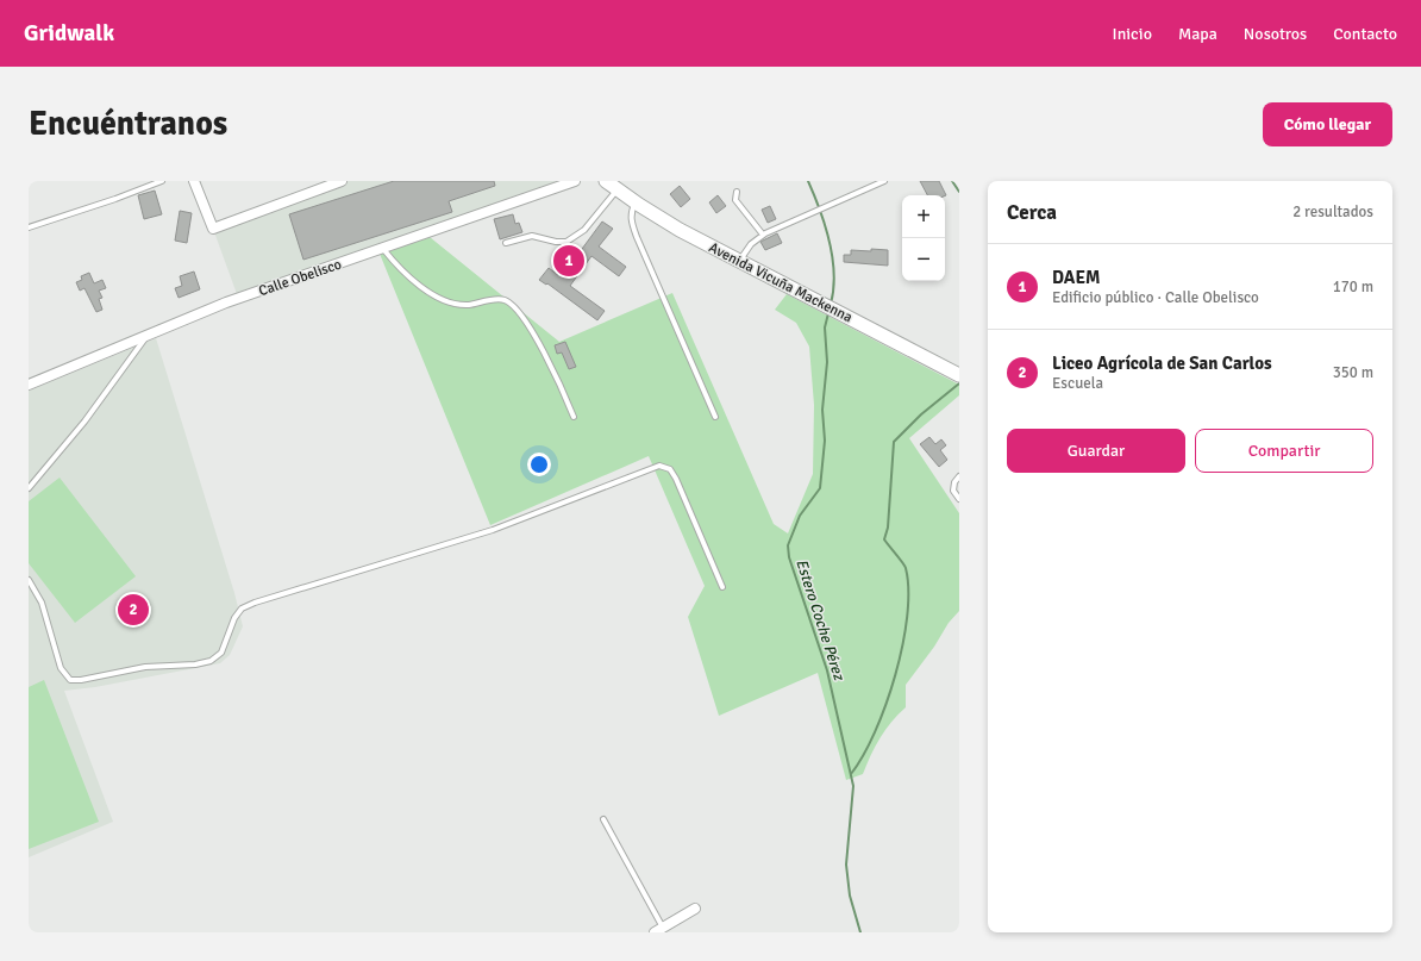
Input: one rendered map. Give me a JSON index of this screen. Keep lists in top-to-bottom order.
{
  "streets": {
    "main road": ["Avenida Vicuña Mackenna"],
    "street": ["Calle Obelisco"]
  },
  "water": ["Estero Coche Pérez"],
  "page": {
    "header": "Gridwalk",
    "nav": [
      "Inicio",
      "Mapa",
      "Nosotros",
      "Contacto"
    ],
    "buttons": [
      "Cómo llegar",
      ["Guardar", "Compartir"]
    ],
    "title": "Encuéntranos",
    "heading": ["Cerca", "2 resultados"],
    "map_buttons": ["+", "−"],
    "pins": ["1", "2"],
    "list": [
      {
        "mark": "1",
        "name": "DAEM",
        "note": "Edificio público · Calle Obelisco",
        "value": "170 m"
      },
      {
        "mark": "2",
        "name": "Liceo Agrícola de San Carlos",
        "note": "Escuela",
        "value": "350 m"
      }
    ]
  }
}
